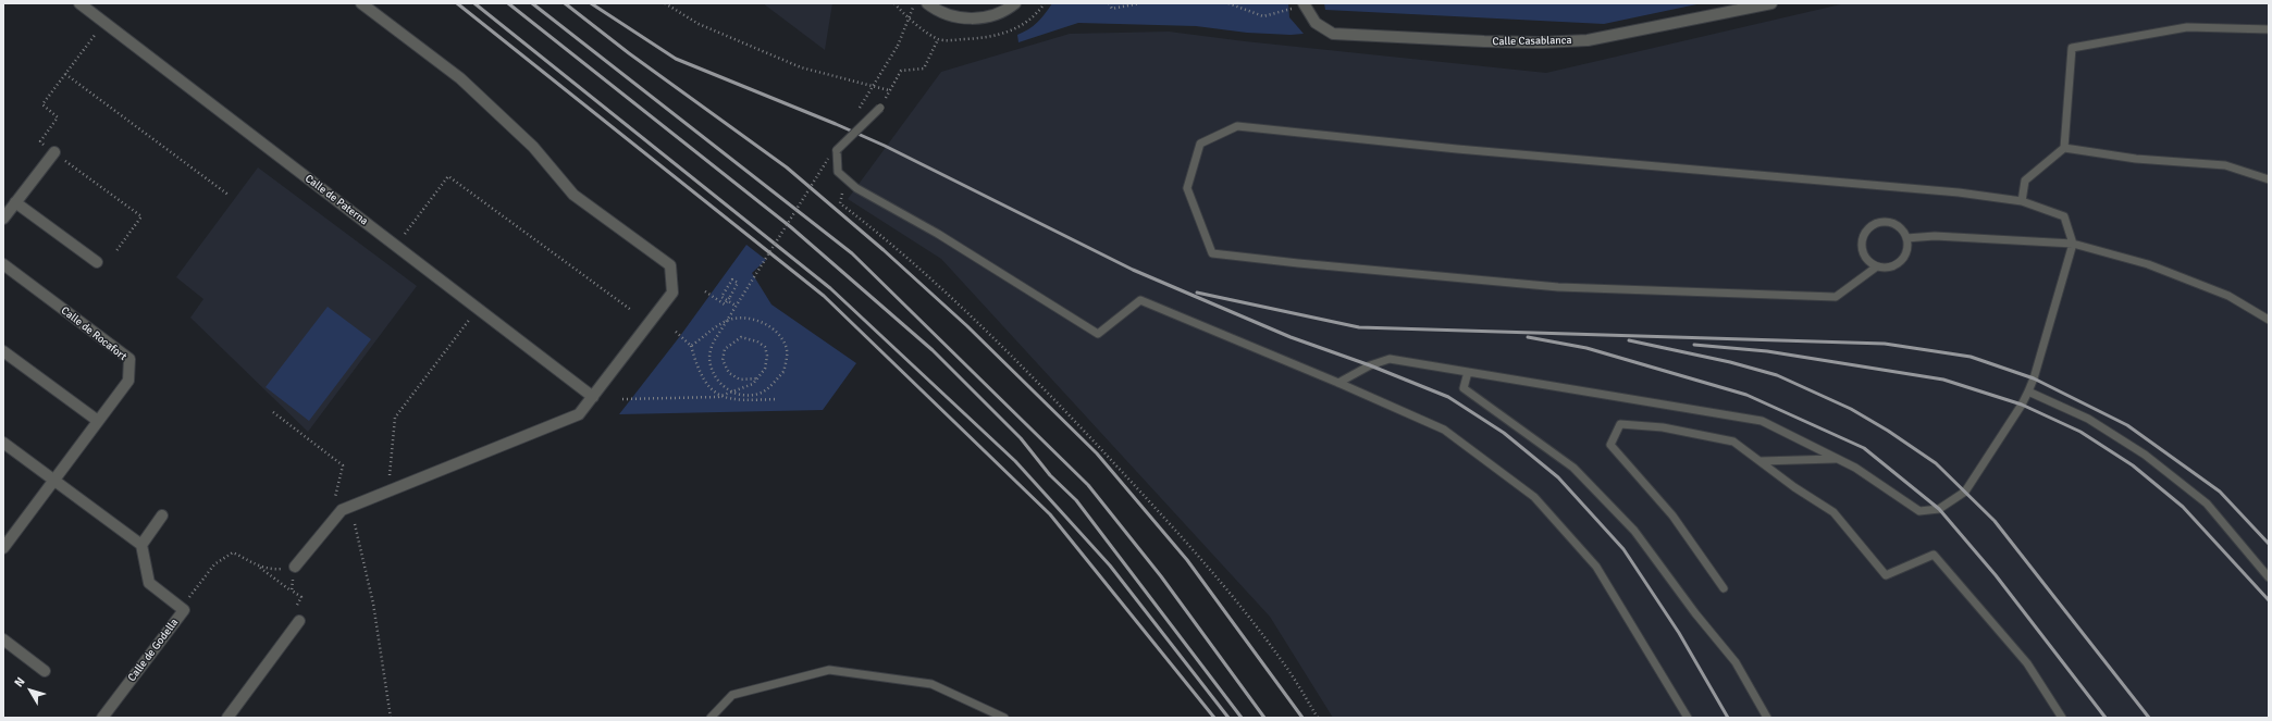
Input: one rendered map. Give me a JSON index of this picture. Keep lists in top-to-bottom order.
{
  "streets": {
    "street": [
      "Calle Casablanca",
      "Calle de Paterna",
      "Calle de Rocafort",
      "Calle de Godella"
    ]
  },
  "north": "top left"
}
